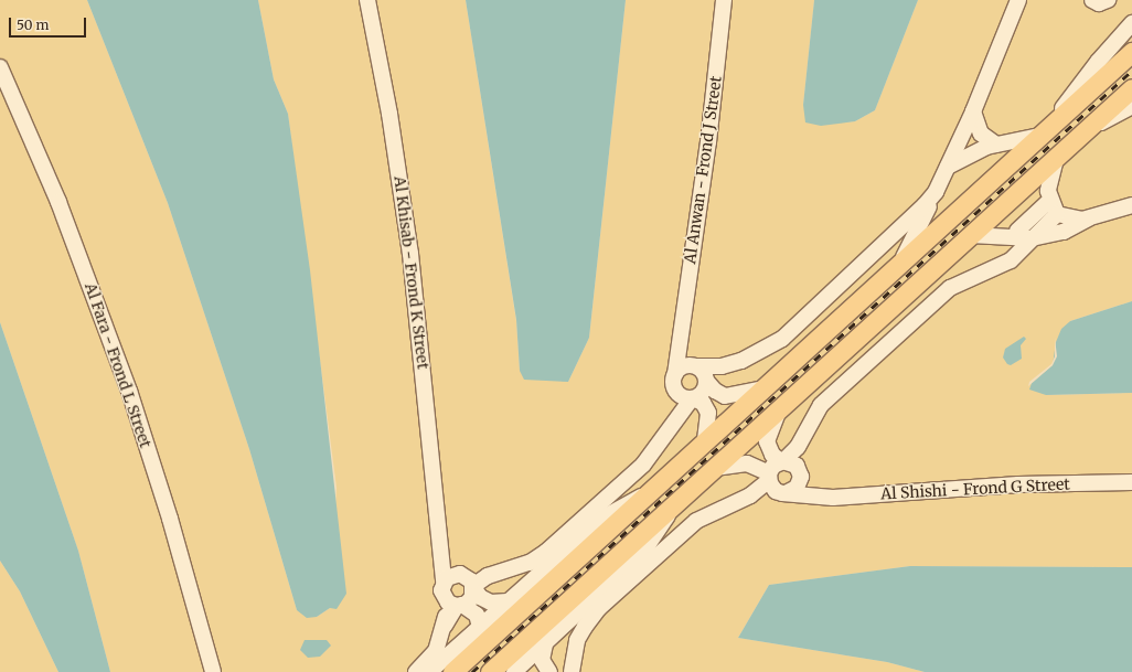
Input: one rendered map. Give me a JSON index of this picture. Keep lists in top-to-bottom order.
{
  "streets": {
    "street": [
      "Al Anwan - Frond J Street",
      "Al Khisab - Frond K Street",
      "Al Fara - Frond L Street",
      "Al Shishi - Frond G Street"
    ]
  },
  "scale_bar": "50 m"
}
